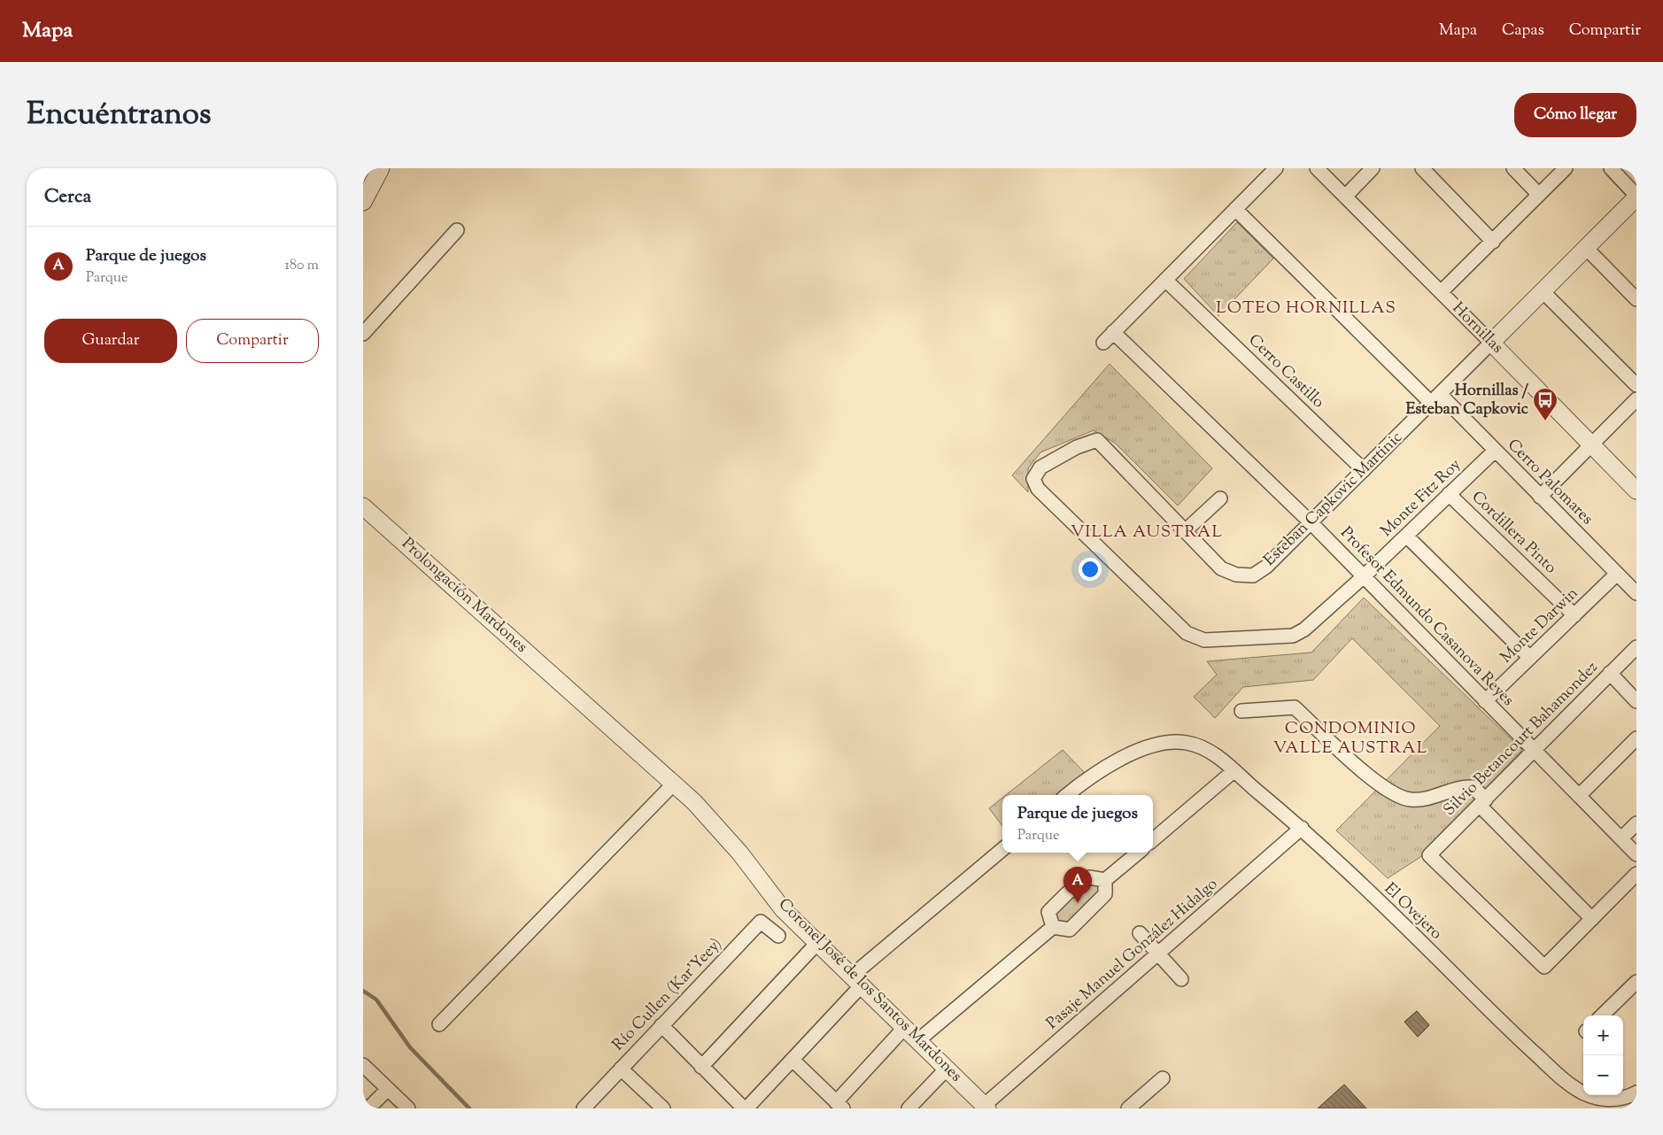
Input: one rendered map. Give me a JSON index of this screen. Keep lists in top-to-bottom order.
{
  "streets": {
    "street": [
      "Hornillas",
      "Cerro Castillo",
      "Cerro Palomares",
      "Monte Fitz Roy",
      "Esteban Capkovic Martinic",
      "Cordillera Pinto",
      "Prolongación Mardones",
      "Profesor Edmundo Casanova Reyes",
      "Monte Darwin",
      "Silvio Betancourt Bahamondez",
      "El Ovejero",
      "Pasaje Manuel González Hidalgo",
      "Coronel José de los Santos Mardones",
      "Río Cullen (Kar'Yeey)"
    ]
  },
  "crossings": [
    ["Hornillas", "Esteban Capkovic Martinic"],
    ["Cerro Castillo", "Esteban Capkovic Martinic"],
    ["Cerro Palomares", "Monte Fitz Roy"],
    ["Cerro Palomares", "Esteban Capkovic Martinic"],
    ["Cerro Palomares", "Monte Darwin"],
    ["Monte Fitz Roy", "Esteban Capkovic Martinic"],
    ["Monte Fitz Roy", "Cordillera Pinto"],
    ["Monte Fitz Roy", "Profesor Edmundo Casanova Reyes"],
    ["Esteban Capkovic Martinic", "Profesor Edmundo Casanova Reyes"],
    ["Cordillera Pinto", "Monte Darwin"],
    ["Prolongación Mardones", "Coronel José de los Santos Mardones"],
    ["Profesor Edmundo Casanova Reyes", "Monte Darwin"],
    ["Profesor Edmundo Casanova Reyes", "Silvio Betancourt Bahamondez"],
    ["El Ovejero", "Pasaje Manuel González Hidalgo"],
    ["Pasaje Manuel González Hidalgo", "Coronel José de los Santos Mardones"]
  ],
  "districts": ["LOTEO HORNILLAS", "VILLA AUSTRAL", "CONDOMINIO VALLE AUSTRAL"],
  "places": {
    "bus stop": ["Hornillas / Esteban Capkovic"]
  },
  "page": {
    "header": "Mapa",
    "nav": ["Mapa", "Capas", "Compartir"],
    "title": "Encuéntranos",
    "buttons": [
      "Cómo llegar",
      ["Guardar", "Compartir"]
    ],
    "heading": "Cerca",
    "list": [
      {
        "mark": "A",
        "name": "Parque de juegos",
        "note": "Parque",
        "value": "180 m"
      }
    ],
    "popup": ["Parque de juegos", "Parque"],
    "pins": "A",
    "map_buttons": ["+", "−"]
  }
}
